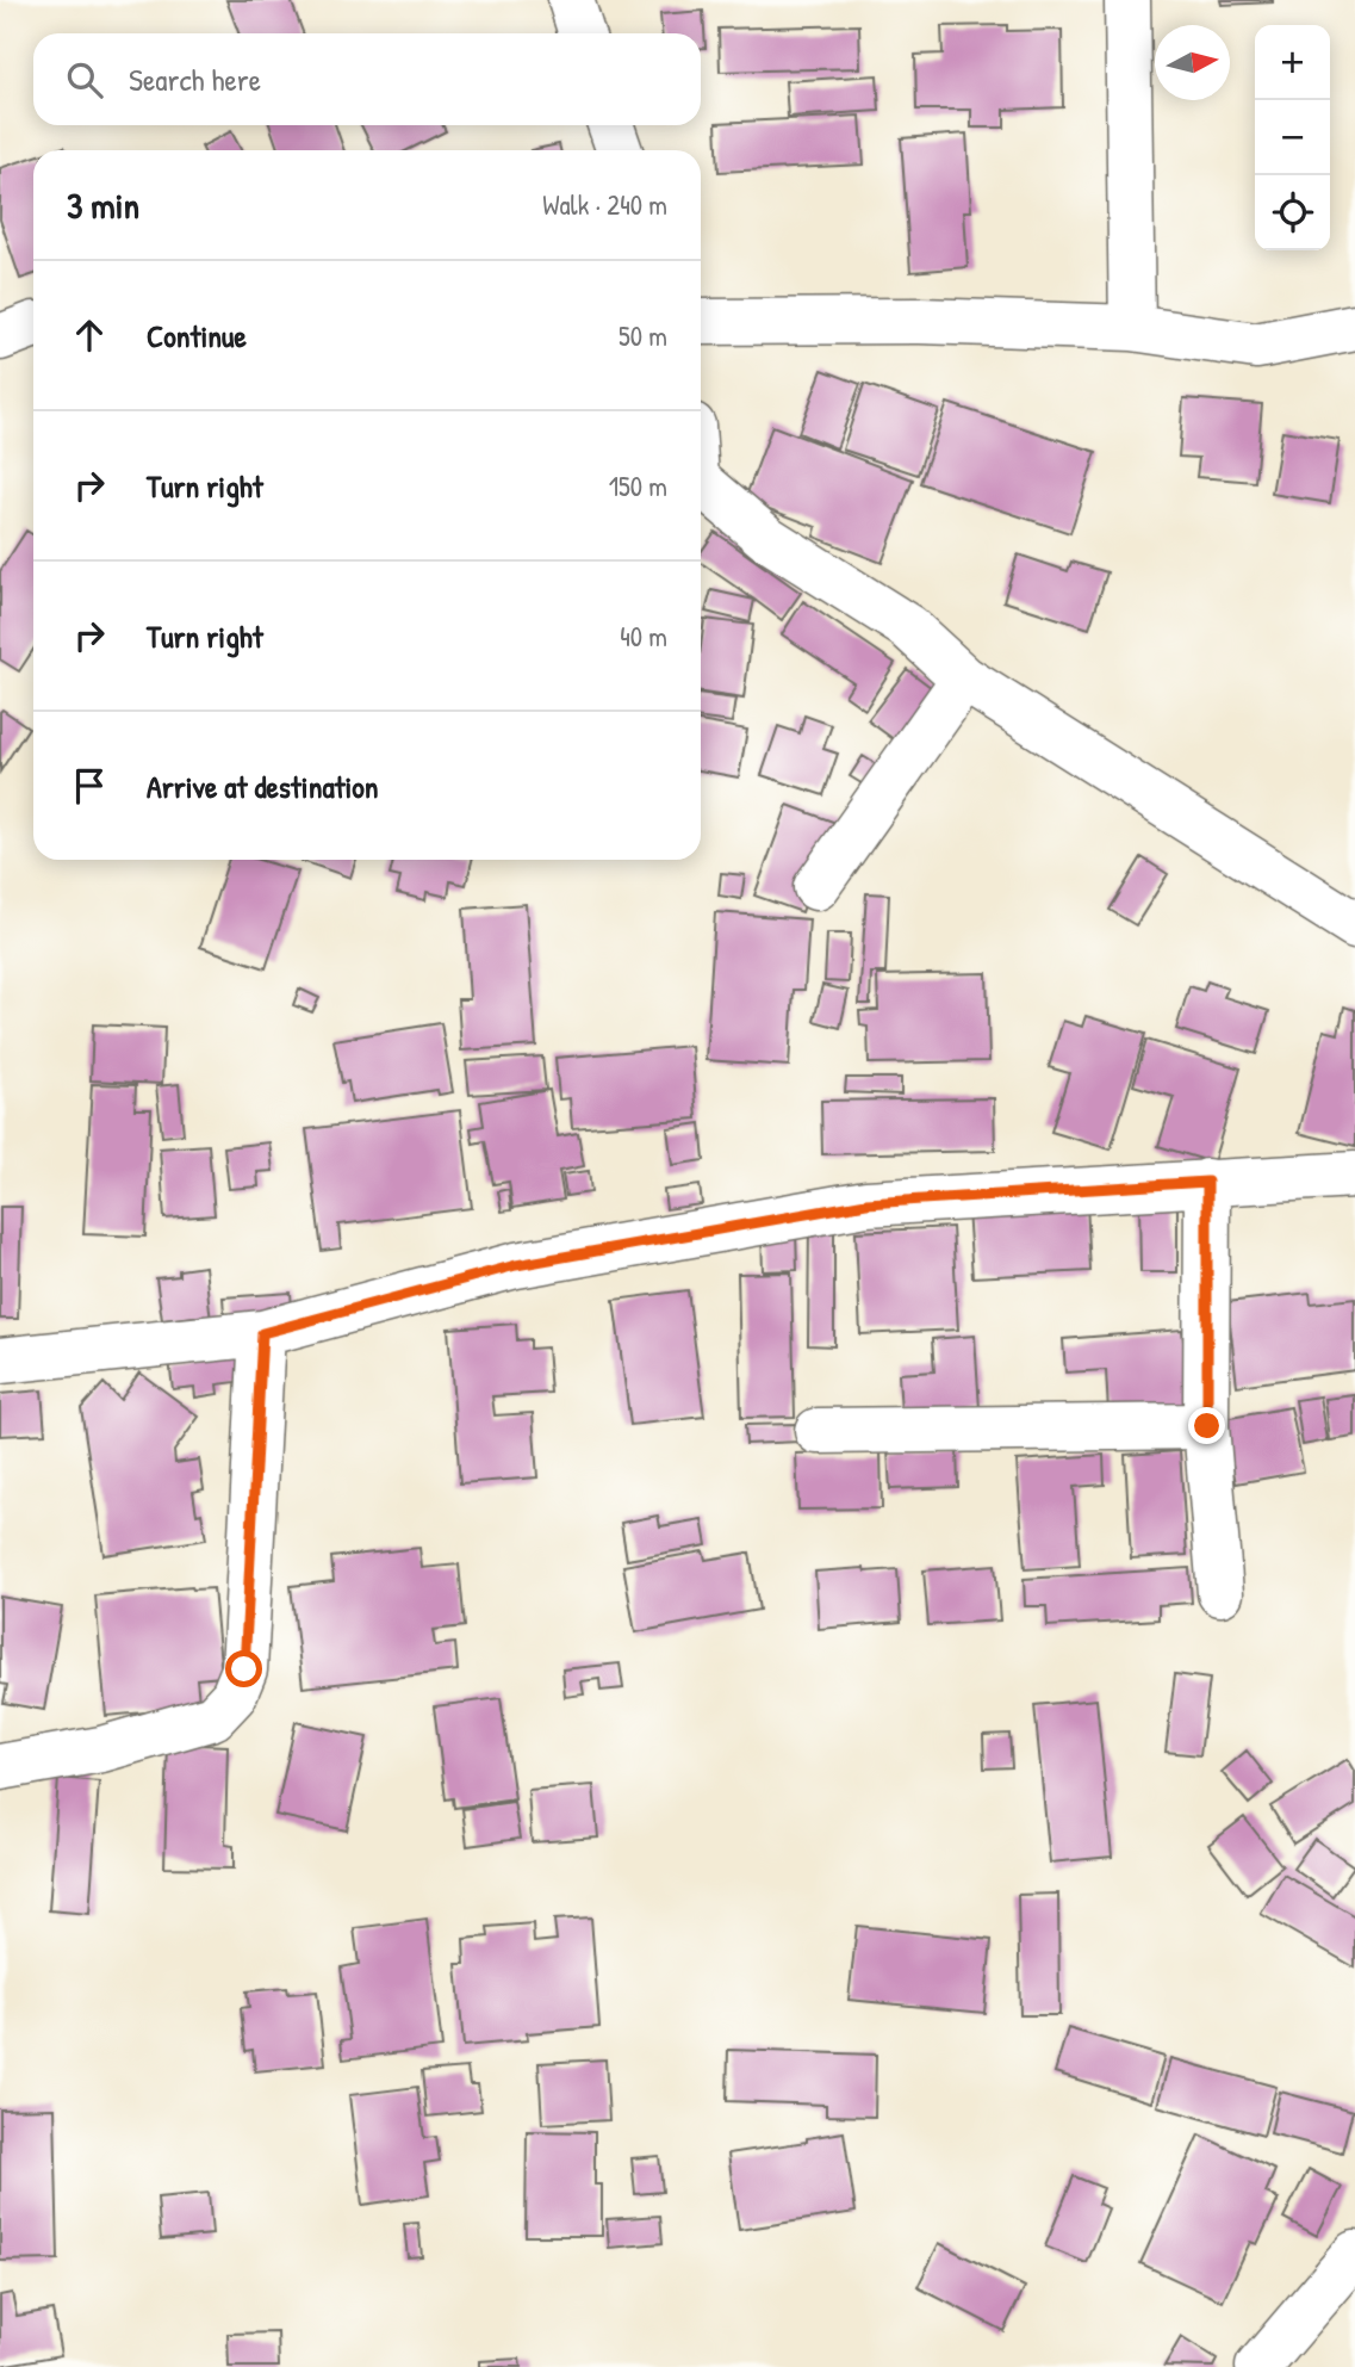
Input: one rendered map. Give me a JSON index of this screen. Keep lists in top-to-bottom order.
{
  "north": "right",
  "page": {
    "map_buttons": ["+", "−"],
    "search": "Search here",
    "heading": ["3 min", "Walk · 240 m"],
    "list": [
      ["Continue", "50 m"],
      ["Turn right", "150 m"],
      ["Turn right", "40 m"],
      "Arrive at destination"
    ]
  }
}
